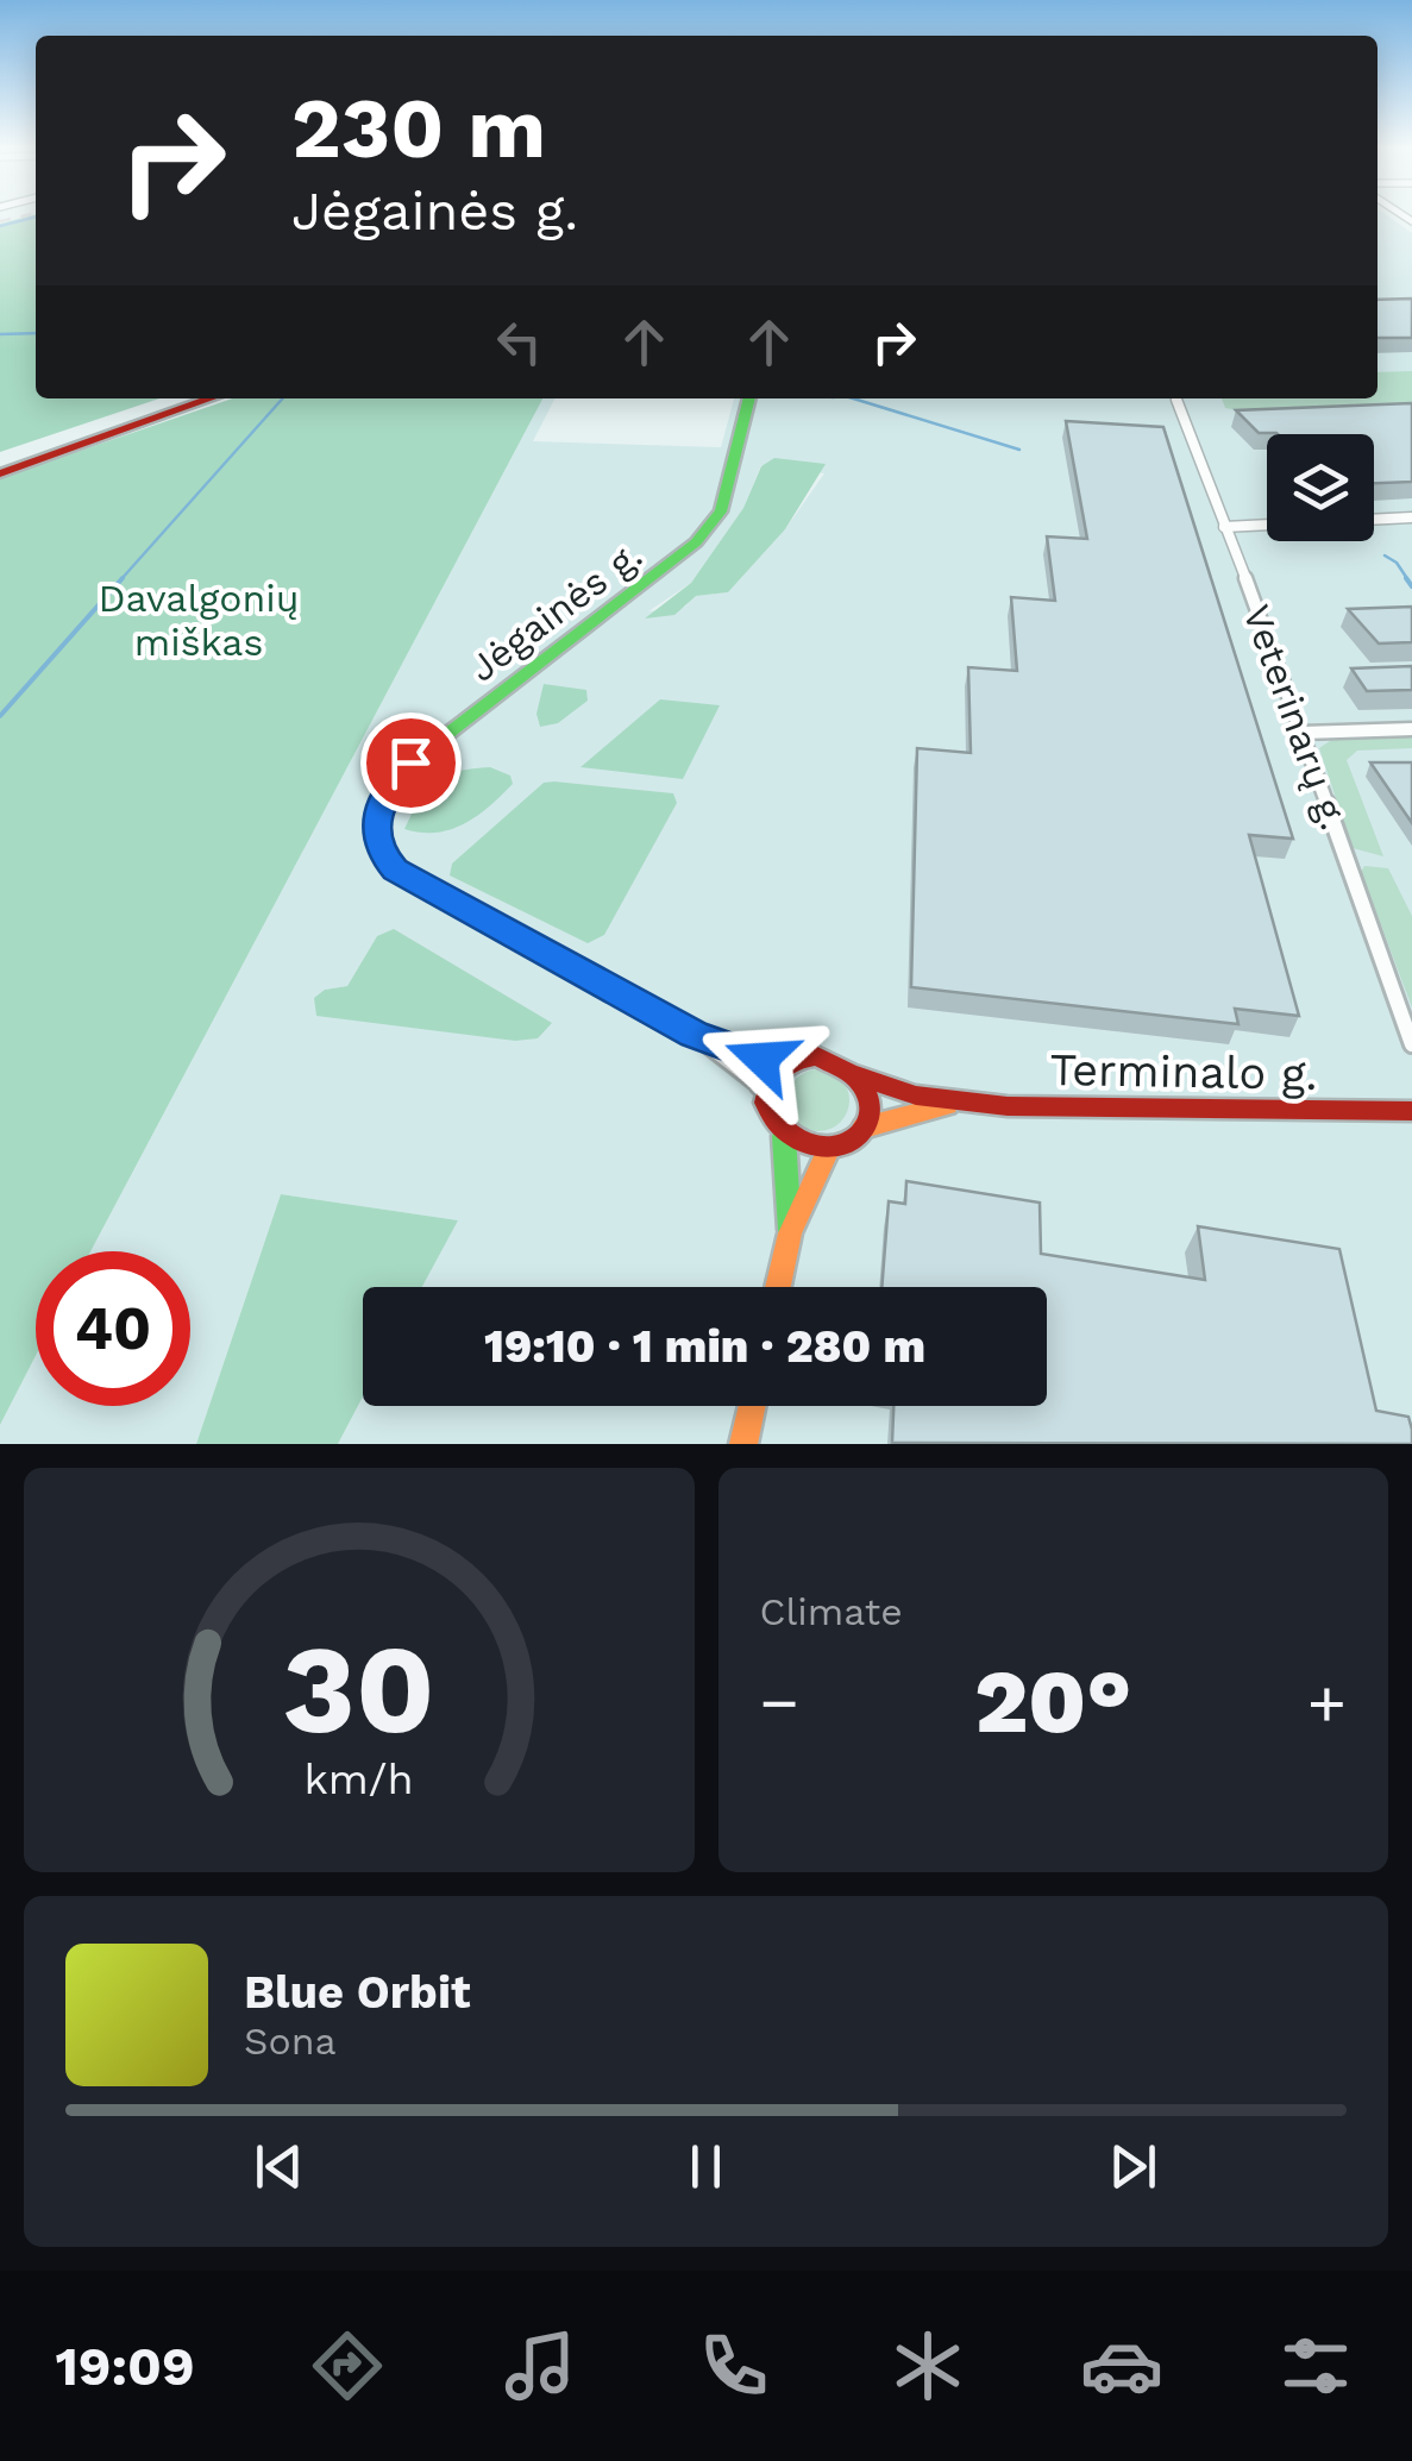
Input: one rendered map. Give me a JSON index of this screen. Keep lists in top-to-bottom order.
{
  "streets": {
    "main road": ["Jėgainės g.", "Terminalo g."],
    "street": ["Veterinarų g."]
  },
  "crossings": [
    ["Jėgainės g.", "Terminalo g."]
  ],
  "parks": ["Davalgonių miškas"],
  "page": {
    "turn": ["230 m", "Jėgainės g."],
    "limit": "40",
    "trip": "19:10 · 1 min · 280 m",
    "tile": "Climate",
    "heat": ["−", "20°", "+"],
    "song": ["Blue Orbit", "Sona"],
    "tabs": "19:09",
    "gauge": ["30", "km/h"]
  }
}
